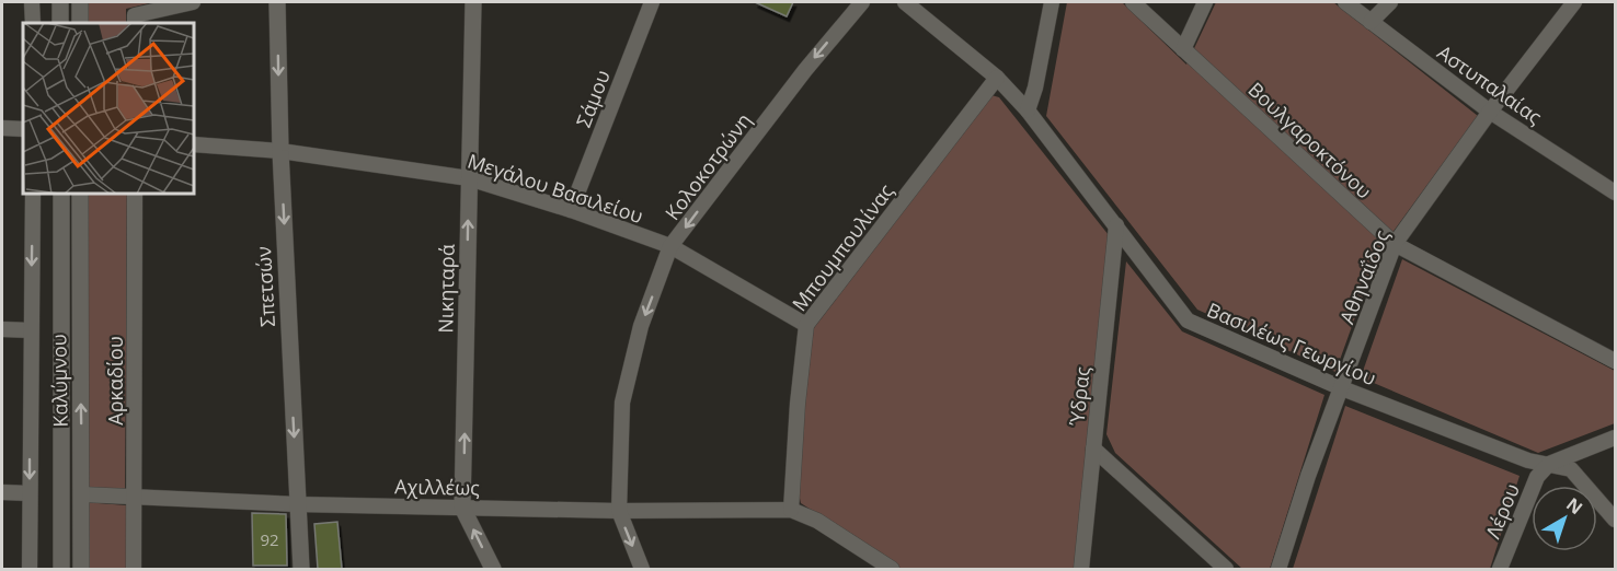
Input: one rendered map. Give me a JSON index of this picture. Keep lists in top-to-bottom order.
{
  "streets": {
    "street": [
      "Αστυπαλαίας",
      "Σάμου",
      "Βουλγαροκτόνου",
      "Κολοκοτρώνη",
      "Μεγάλου Βασιλείου",
      "Μπουμπουλίνας",
      "Αθηναΐδος",
      "Σπετσών",
      "Νικηταρά",
      "Βασιλέως Γεωργίου",
      "Καλύμνου",
      "Αρκαδίου",
      "Ύδρας",
      "Αχιλλέως",
      "Λέρου"
    ]
  },
  "crossings": [
    ["Αστυπαλαίας", "Αθηναΐδος"],
    ["Σάμου", "Μεγάλου Βασιλείου"],
    ["Βουλγαροκτόνου", "Αθηναΐδος"],
    ["Κολοκοτρώνη", "Μεγάλου Βασιλείου"],
    ["Κολοκοτρώνη", "Αχιλλέως"],
    ["Μεγάλου Βασιλείου", "Μπουμπουλίνας"],
    ["Μεγάλου Βασιλείου", "Σπετσών"],
    ["Μεγάλου Βασιλείου", "Νικηταρά"],
    ["Μπουμπουλίνας", "Βασιλέως Γεωργίου"],
    ["Μπουμπουλίνας", "Αχιλλέως"],
    ["Αθηναΐδος", "Βασιλέως Γεωργίου"],
    ["Σπετσών", "Αχιλλέως"],
    ["Νικηταρά", "Αχιλλέως"],
    ["Βασιλέως Γεωργίου", "Ύδρας"],
    ["Βασιλέως Γεωργίου", "Λέρου"],
    ["Καλύμνου", "Αχιλλέως"],
    ["Αρκαδίου", "Αχιλλέως"]
  ],
  "one_way": ["Κολοκοτρώνη", "Σπετσών", "Νικηταρά"],
  "house_numbers": ["92"],
  "north": "top right"
}
